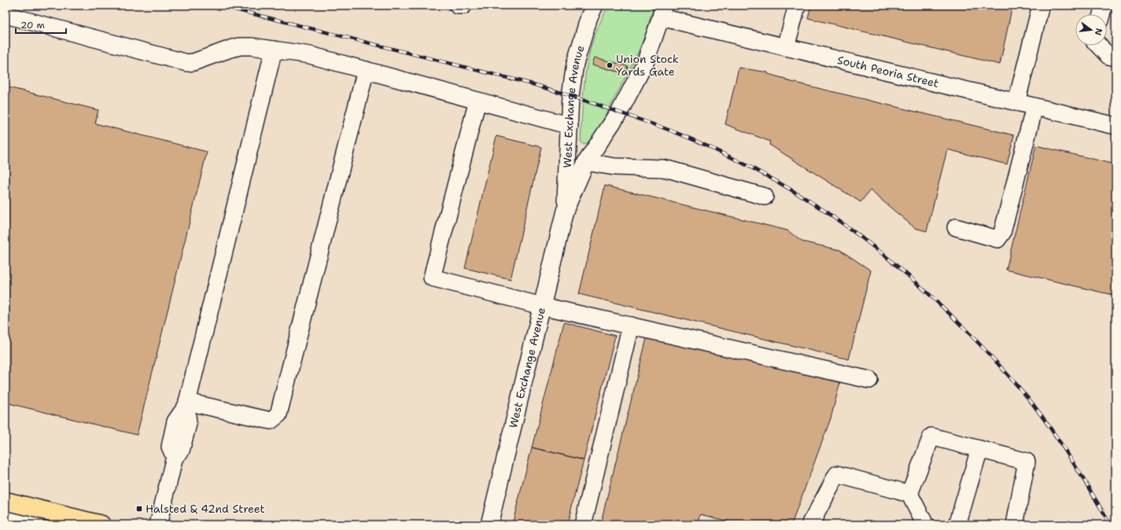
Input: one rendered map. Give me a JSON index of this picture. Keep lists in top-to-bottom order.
{
  "streets": {
    "street": ["South Peoria Street", "West Exchange Avenue"]
  },
  "crossings": [
    ["South Peoria Street", "West Exchange Avenue"]
  ],
  "places": {
    "other": ["Union Stock Yards Gate"],
    "transit": ["Halsted & 42nd Street"]
  },
  "scale_bar": "20 m",
  "north": "right"
}
